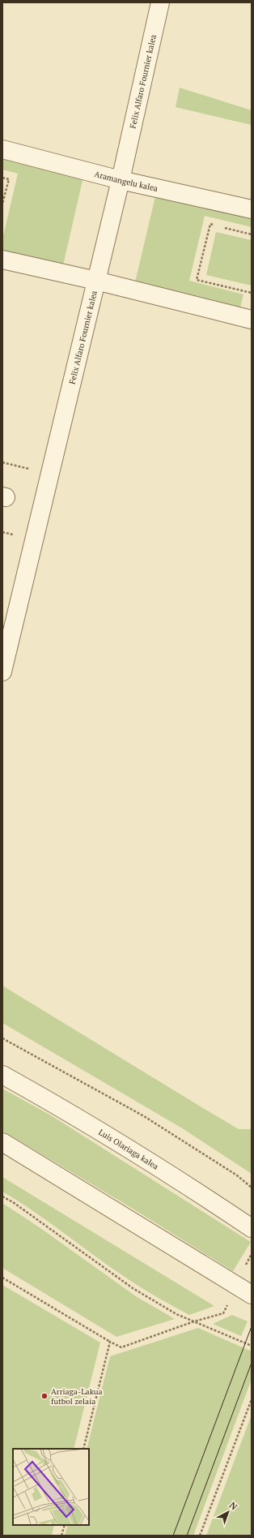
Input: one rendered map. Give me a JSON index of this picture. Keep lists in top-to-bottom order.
{
  "streets": {
    "street": ["Felix Alfaro Fournier kalea", "Aramangelu kalea", "Luis Olariaga kalea"]
  },
  "crossings": [
    ["Felix Alfaro Fournier kalea", "Aramangelu kalea"]
  ],
  "places": ["Arriaga-Lakua futbol zelaia"],
  "north": "top right"
}
